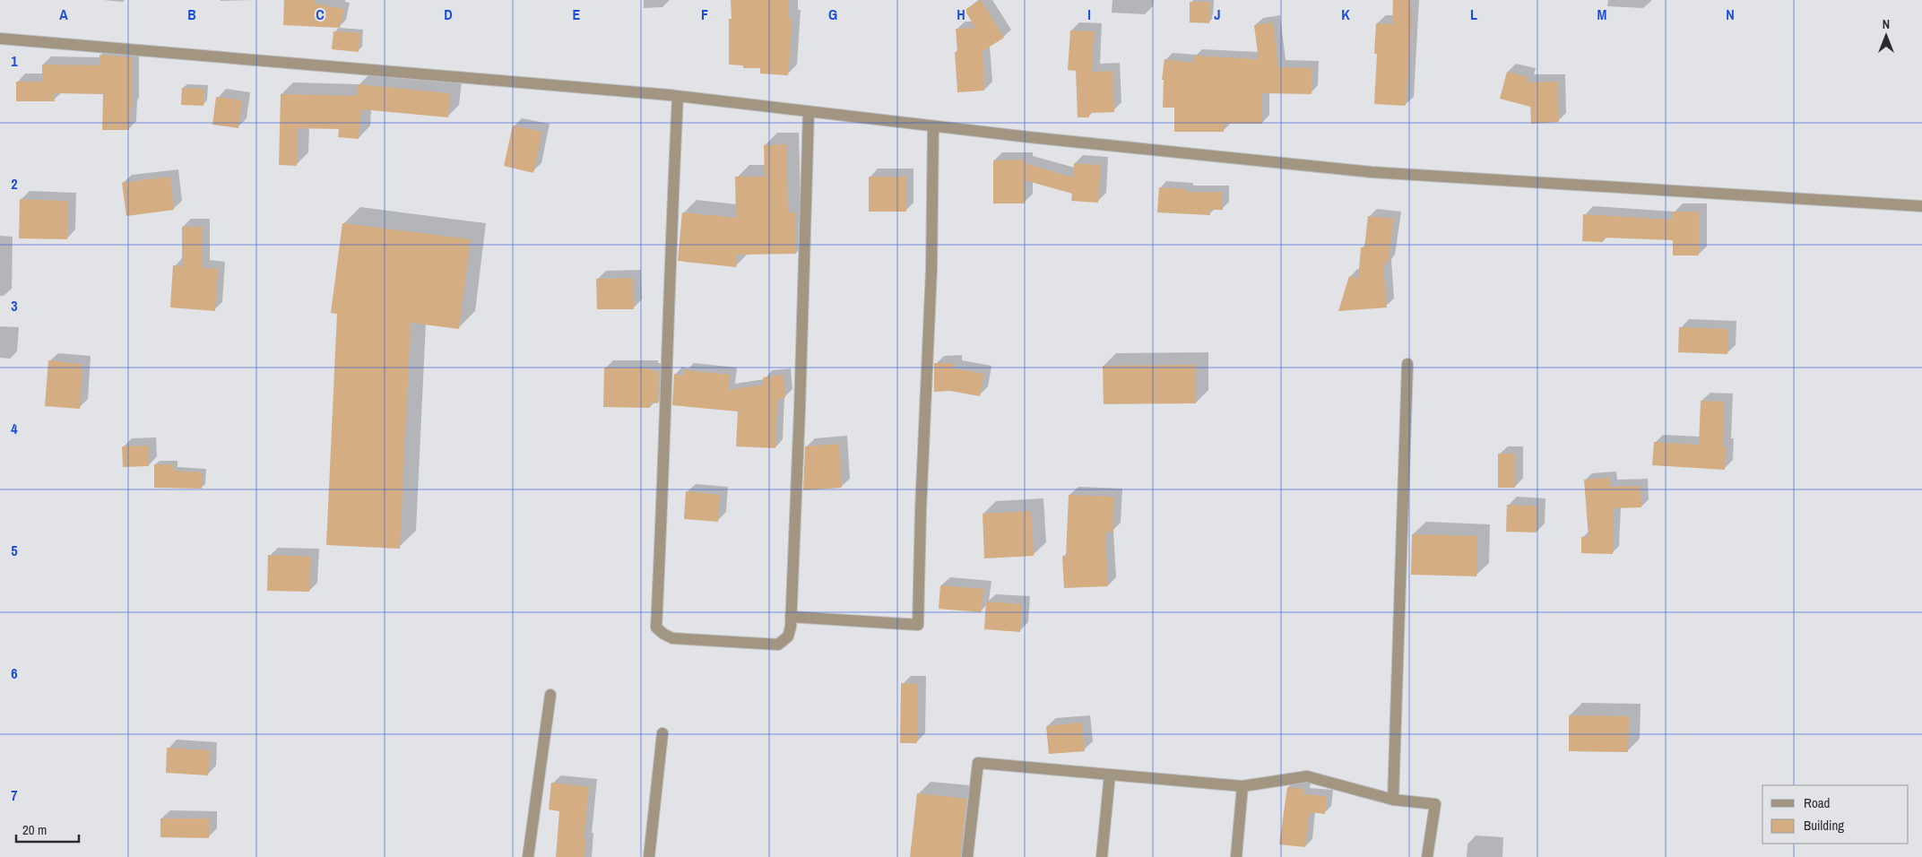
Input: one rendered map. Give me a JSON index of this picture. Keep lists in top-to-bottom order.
{
  "legend": ["Road", "Building"],
  "scale_bar": "20 m",
  "north": "top",
  "grid": {
    "columns": [
      "A",
      "B",
      "C",
      "D",
      "E",
      "F",
      "G",
      "H",
      "I",
      "J",
      "K",
      "L",
      "M",
      "N"
    ],
    "rows": [
      "1",
      "2",
      "3",
      "4",
      "5",
      "6",
      "7"
    ]
  }
}
